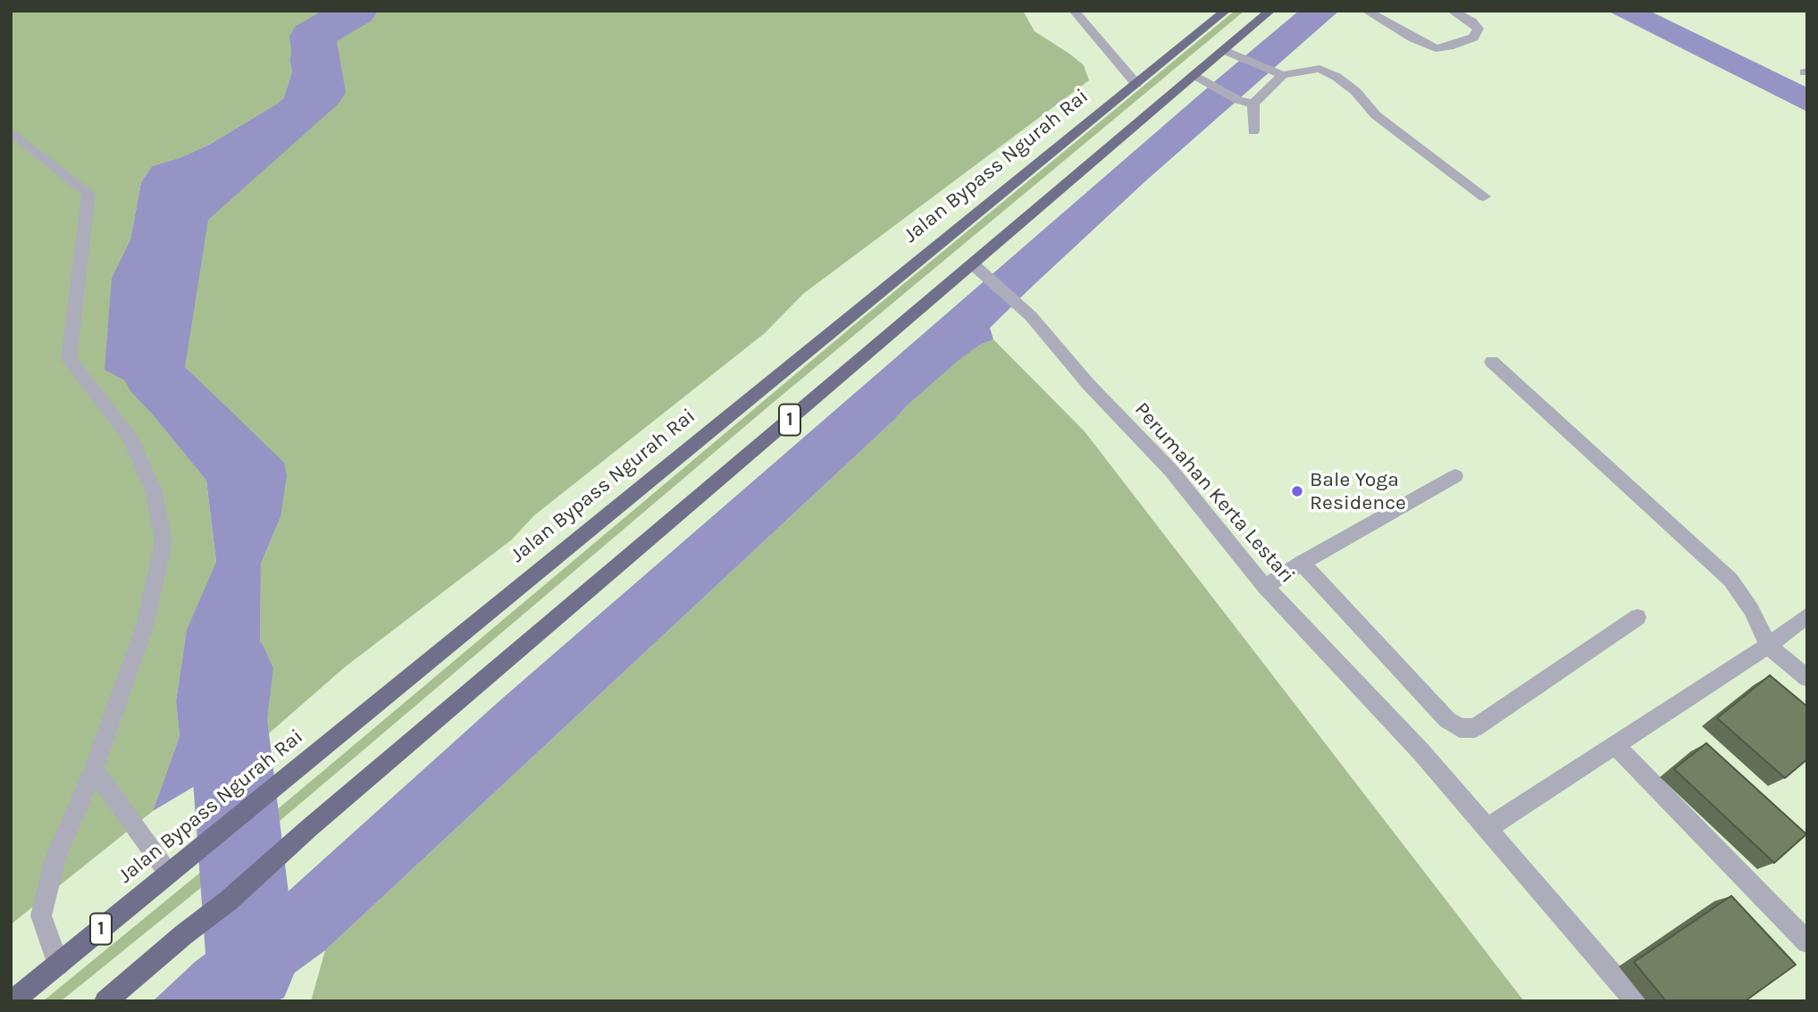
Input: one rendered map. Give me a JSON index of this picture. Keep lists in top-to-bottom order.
{
  "streets": {
    "highway": ["Jalan Bypass Ngurah Rai", "1"],
    "street": ["Perumahan Kerta Lestari"]
  },
  "crossings": [
    ["1", "Perumahan Kerta Lestari"]
  ],
  "places": ["Bale Yoga Residence"]
}
